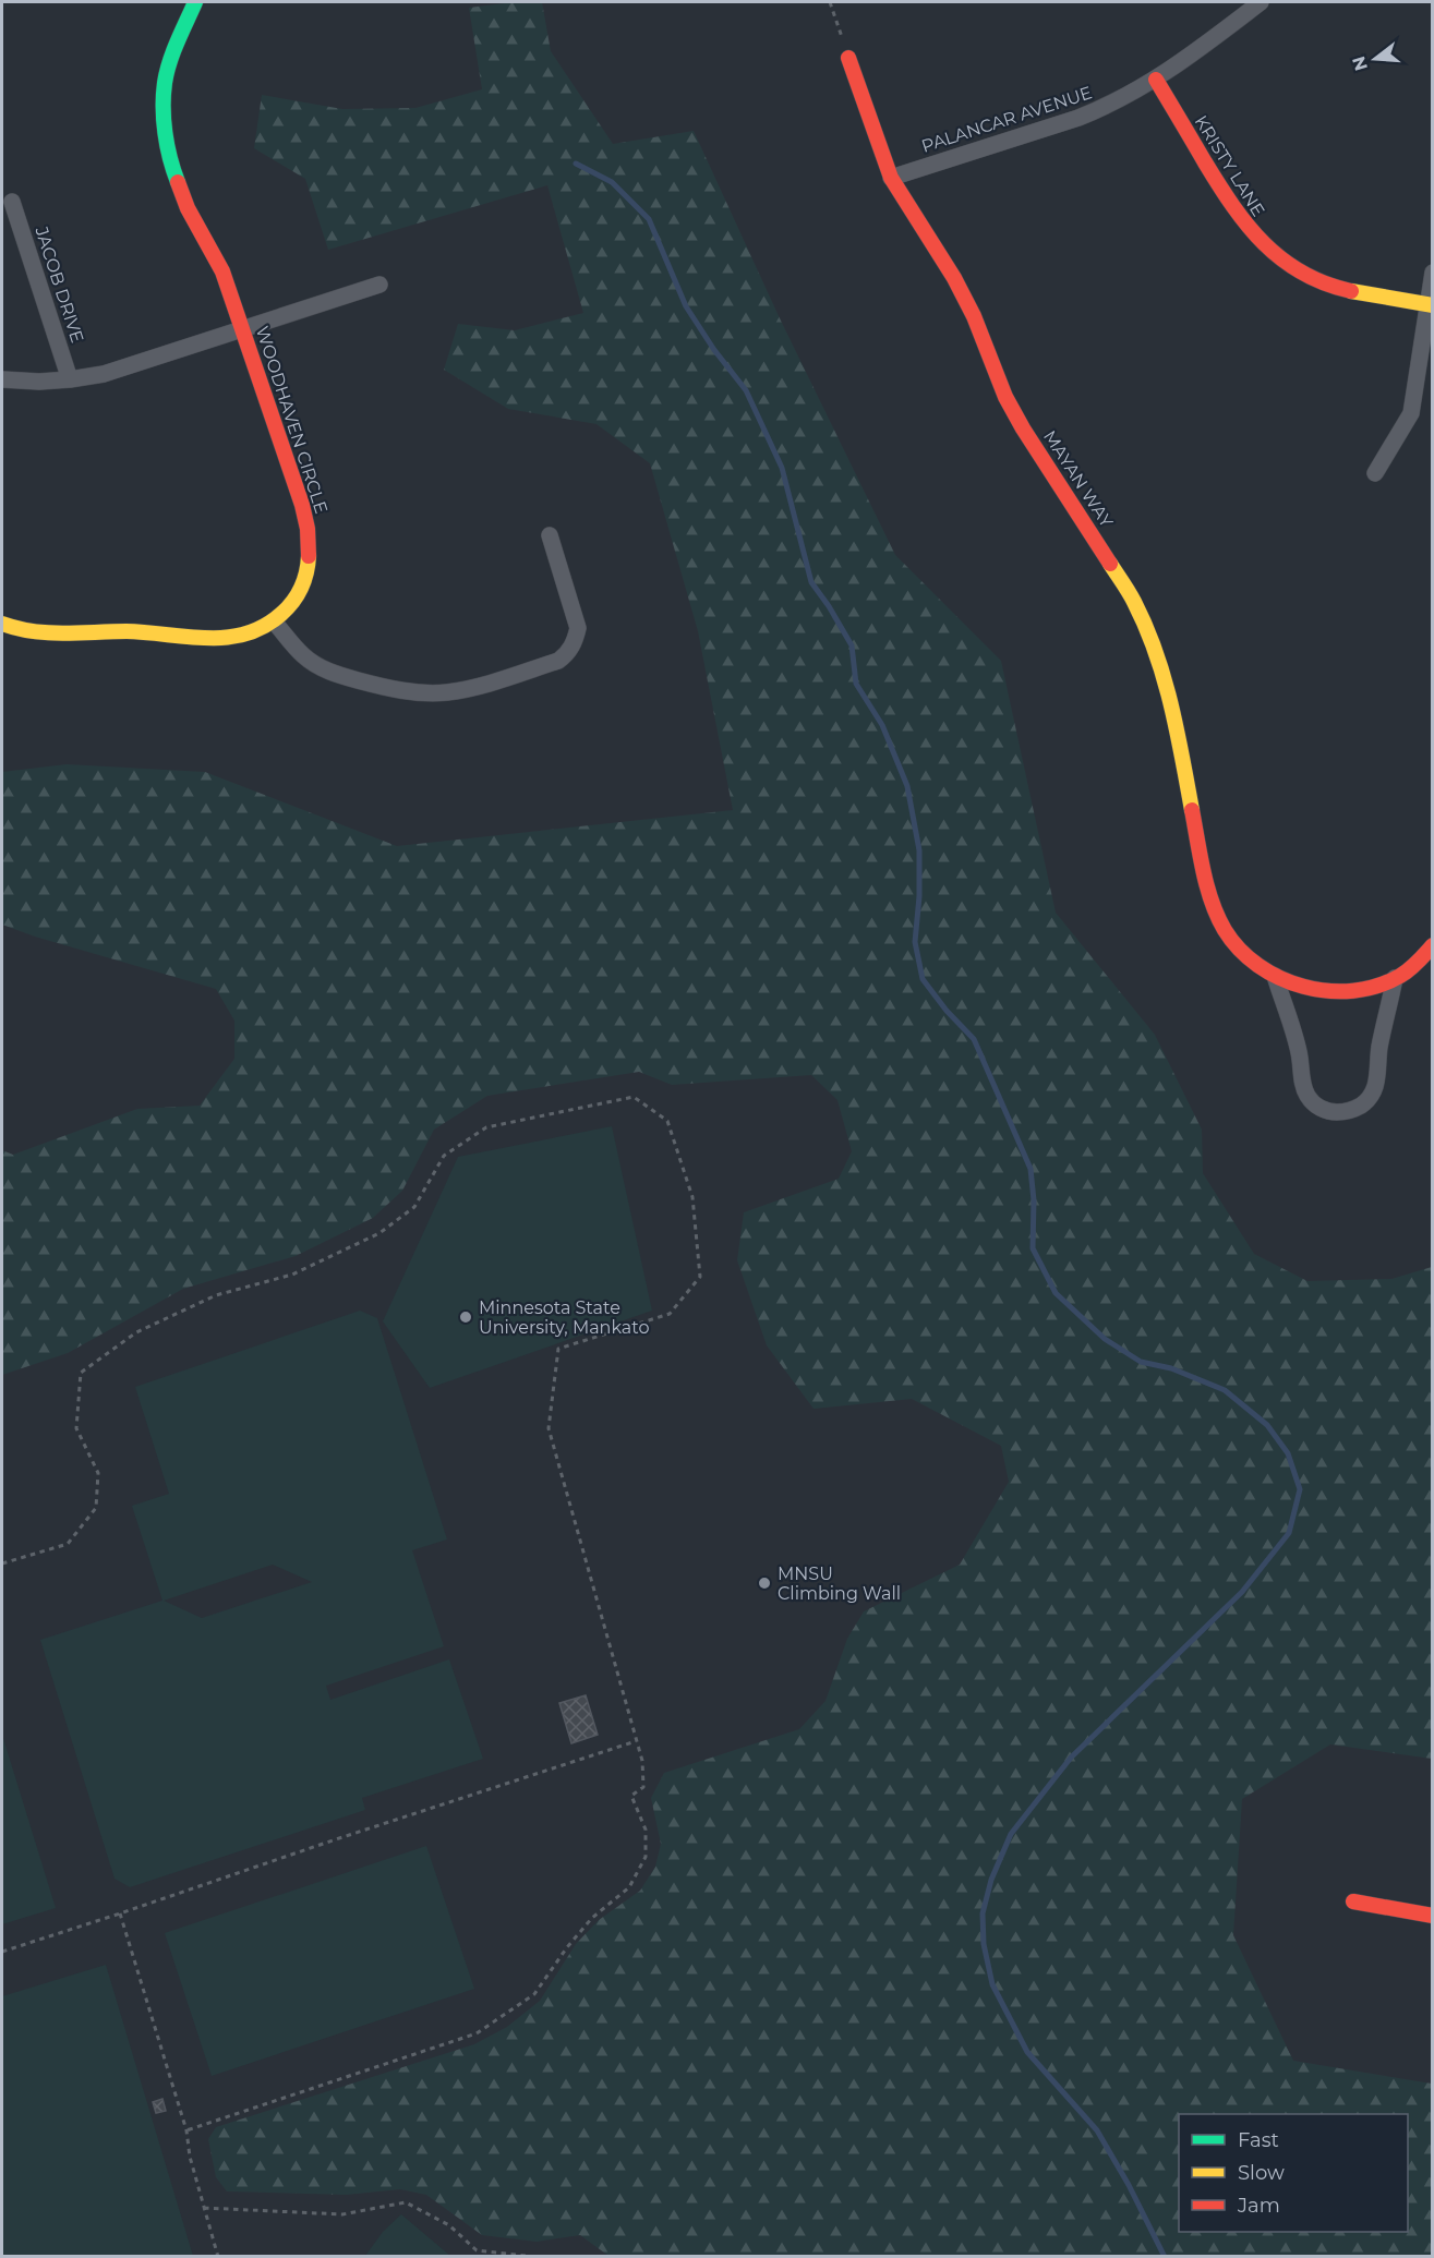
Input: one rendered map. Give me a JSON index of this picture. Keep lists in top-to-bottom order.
{
  "streets": {
    "street": [
      "PALANCAR AVENUE",
      "KRISTY LANE",
      "JACOB DRIVE",
      "WOODHAVEN CIRCLE",
      "MAYAN WAY"
    ]
  },
  "crossings": [
    ["PALANCAR AVENUE", "KRISTY LANE"],
    ["PALANCAR AVENUE", "MAYAN WAY"]
  ],
  "places": ["Minnesota State University, Mankato", "MNSU Climbing Wall"],
  "legend": ["Fast", "Slow", "Jam"],
  "north": "left"
}
